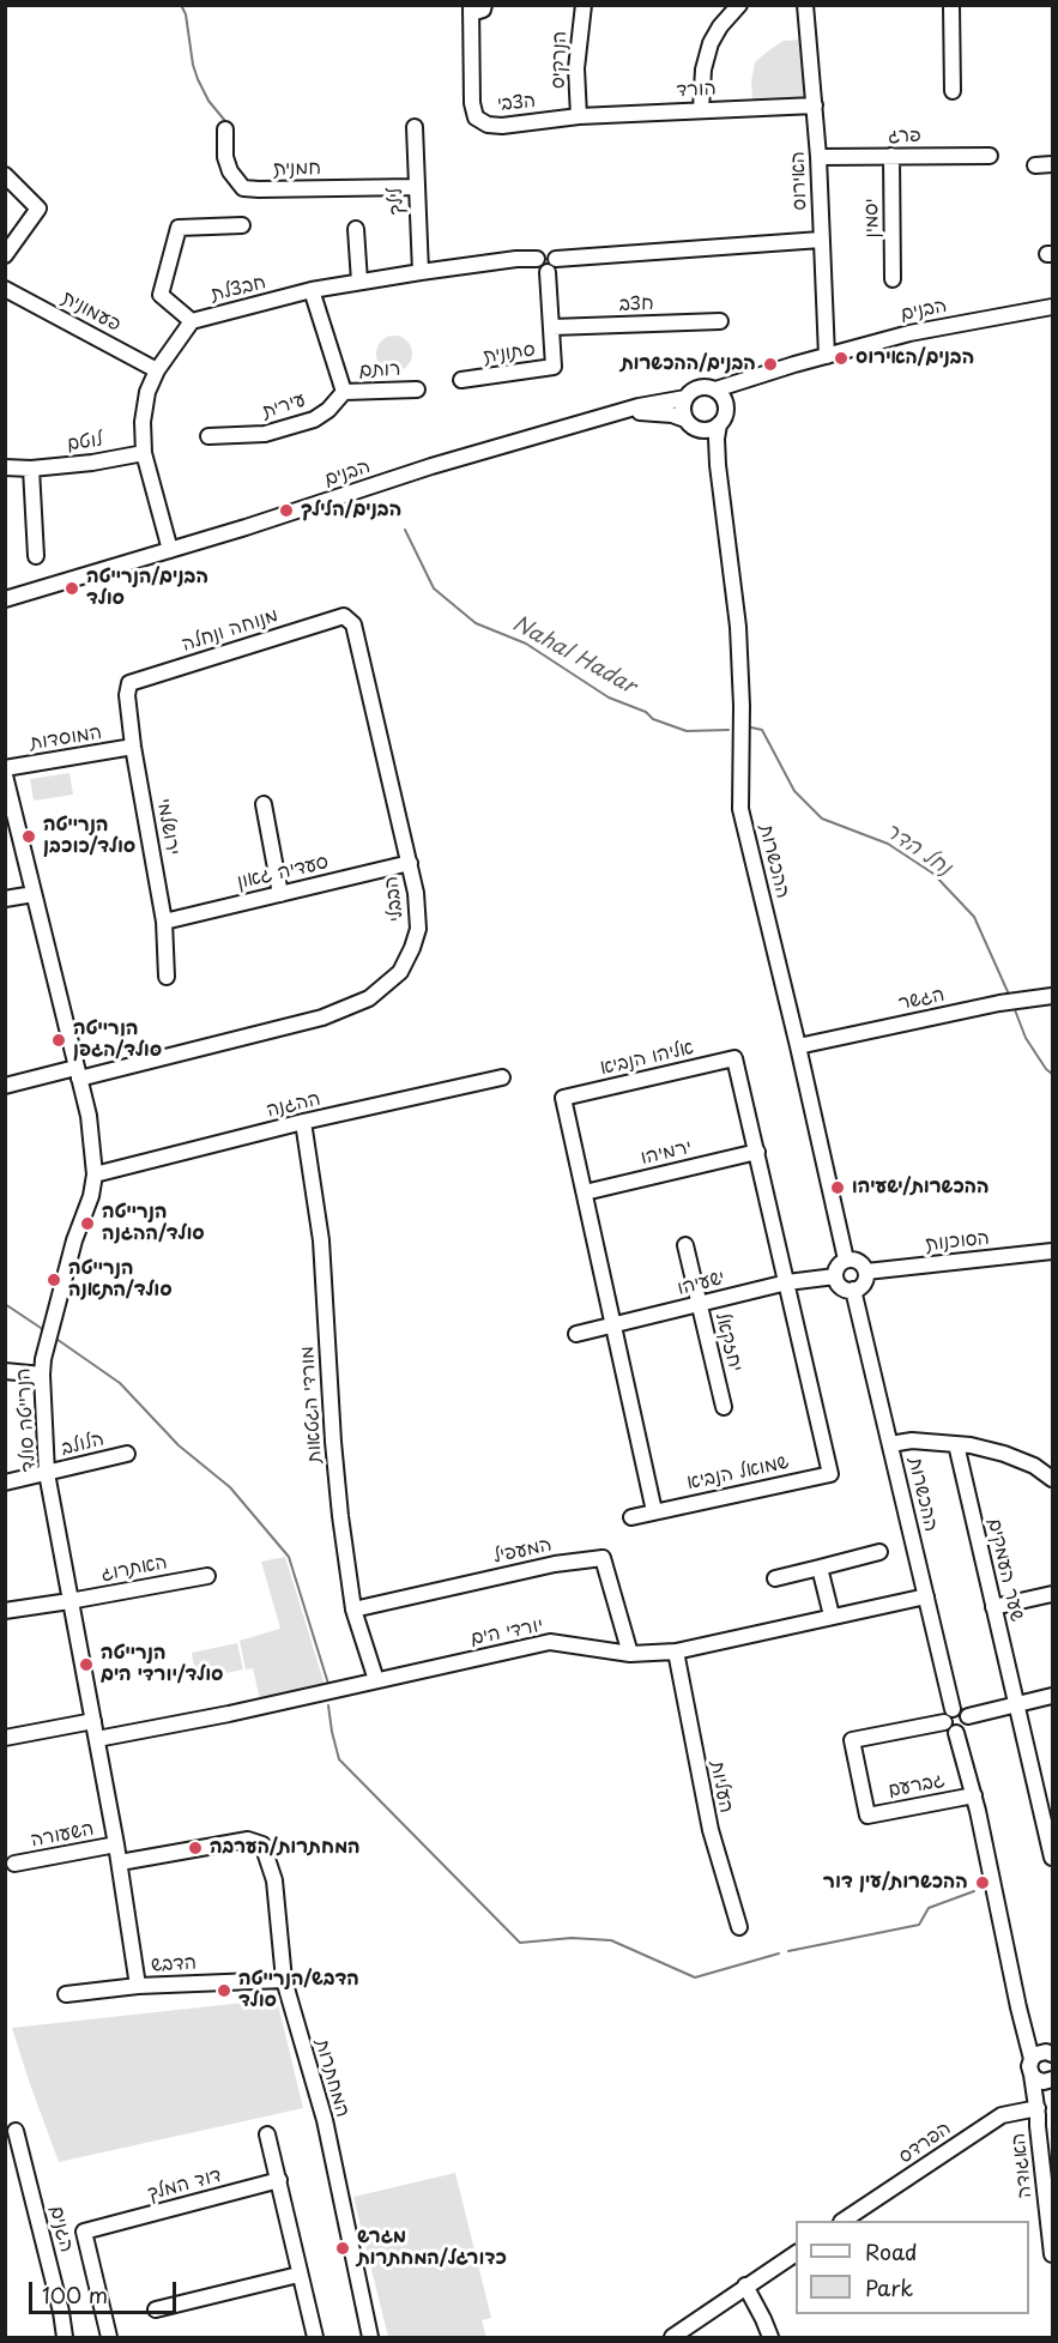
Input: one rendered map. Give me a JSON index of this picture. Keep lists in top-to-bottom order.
{
  "streets": {
    "street": [
      "הנרקיס",
      "הורד",
      "הצבי",
      "פרג",
      "חמנית",
      "האירוס",
      "לילך",
      "יסמין",
      "חבצלת",
      "חצב",
      "הבנים",
      "פעמונית",
      "סתונית",
      "רותם",
      "עירית",
      "לוטם",
      "מנוחה ונחלה",
      "המוסדות",
      "ירושלמי",
      "ההכשרות",
      "סעדיה גאון",
      "הבבלי",
      "הגשר",
      "אליהו הנביא",
      "ההגנה",
      "ירמיהו",
      "הסוכנות",
      "ישעיהו",
      "יחזקאל",
      "מורדי הגטאות",
      "הנרייטה סולד",
      "הלולב",
      "שמואל הנביא",
      "המעפיל",
      "האתרוג",
      "שער העמקים",
      "יורדי הים",
      "גברעם",
      "העליות",
      "השעורה",
      "הדבש",
      "המחתרות",
      "הפרדס",
      "האגודה",
      "דוד המלך",
      "הגנים"
    ]
  },
  "crossings": [
    ["הנרקיס", "הורד"],
    ["הנרקיס", "הצבי"],
    ["הורד", "הצבי"],
    ["הורד", "האירוס"],
    ["פרג", "האירוס"],
    ["פרג", "יסמין"],
    ["חמנית", "לילך"],
    ["האירוס", "הבנים"],
    ["לילך", "חבצלת"],
    ["חבצלת", "הבנים"],
    ["חבצלת", "פעמונית"],
    ["חבצלת", "סתונית"],
    ["חבצלת", "לוטם"],
    ["חצב", "סתונית"],
    ["הבנים", "ההכשרות"],
    ["רותם", "עירית"],
    ["מנוחה ונחלה", "ירושלמי"],
    ["מנוחה ונחלה", "הבבלי"],
    ["המוסדות", "ירושלמי"],
    ["ירושלמי", "סעדיה גאון"],
    ["ההכשרות", "הגשר"],
    ["ההכשרות", "הסוכנות"],
    ["ההכשרות", "ישעיהו"],
    ["ההכשרות", "יורדי הים"],
    ["ההכשרות", "גברעם"],
    ["סעדיה גאון", "הבבלי"],
    ["הבבלי", "הנרייטה סולד"],
    ["אליהו הנביא", "ירמיהו"],
    ["אליהו הנביא", "ישעיהו"],
    ["אליהו הנביא", "שמואל הנביא"],
    ["ההגנה", "מורדי הגטאות"],
    ["ההגנה", "הנרייטה סולד"],
    ["הסוכנות", "ישעיהו"],
    ["ישעיהו", "יחזקאל"],
    ["מורדי הגטאות", "המעפיל"],
    ["מורדי הגטאות", "יורדי הים"],
    ["הנרייטה סולד", "הלולב"],
    ["הנרייטה סולד", "האתרוג"],
    ["הנרייטה סולד", "יורדי הים"],
    ["הנרייטה סולד", "השעורה"],
    ["הנרייטה סולד", "הדבש"],
    ["הנרייטה סולד", "המחתרות"],
    ["המעפיל", "יורדי הים"],
    ["יורדי הים", "העליות"],
    ["הדבש", "המחתרות"],
    ["הפרדס", "האגודה"]
  ],
  "water": ["Nahal Hadar", "נחל הדר"],
  "places": [
    "הבנים/האירוס",
    "הבנים/ההכשרות",
    "הבנים/הלילך",
    "הבנים/הנרייטה סולד",
    "הנרייטה סולד/כוכבן",
    "הנרייטה סולד/הגפן",
    "ההכשרות/ישעיהו",
    "הנרייטה סולד/ההגנה",
    "הנרייטה סולד/התאנה",
    "הנרייטה סולד/יורדי הים",
    "המחתרות/הערבה",
    "ההכשרות/עין דור",
    "הדבש/הנרייטה סולד",
    "מגרש כדורגל/המחתרות"
  ],
  "legend": ["Road", "Park"],
  "scale_bar": "100 m"
}
